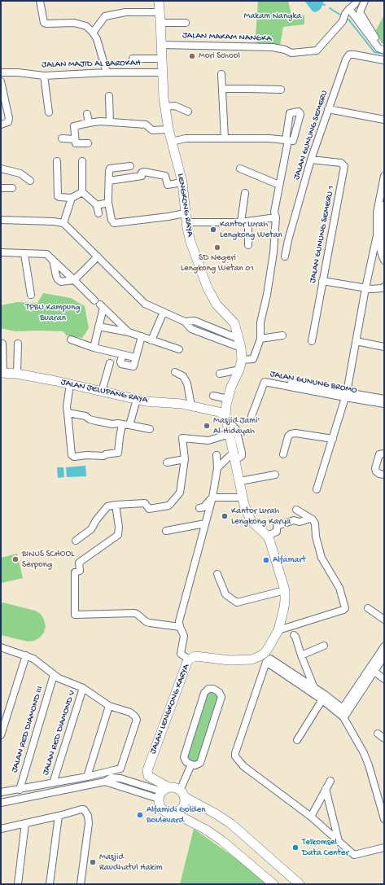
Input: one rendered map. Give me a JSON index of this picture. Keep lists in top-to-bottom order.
{
  "streets": {
    "street": [
      "JALAN MAKAM NANGKA",
      "JALAN MAJID AL BAROKAH",
      "JALAN GUNUNG SEMERU",
      "LENGKONG RAYA",
      "JALAN GUNUNG SEMERU 1",
      "JALAN GUNUNG BROMO",
      "JALAN JELUPANG RAYA",
      "JALAN LENGKONG KARYA",
      "JALAN RED DIAMOND III",
      "JALAN RED DIAMOND V"
    ]
  },
  "crossings": [
    ["JALAN MAKAM NANGKA", "LENGKONG RAYA"],
    ["JALAN MAJID AL BAROKAH", "LENGKONG RAYA"],
    ["JALAN GUNUNG SEMERU", "JALAN GUNUNG SEMERU 1"],
    ["LENGKONG RAYA", "JALAN JELUPANG RAYA"],
    ["LENGKONG RAYA", "JALAN LENGKONG KARYA"],
    ["JALAN JELUPANG RAYA", "JALAN LENGKONG KARYA"]
  ],
  "parks": ["Makam Nangka", "TPBU Kampung Buaran"],
  "places": [
    "Mori School",
    "Kantor Lurah Lengkong Wetan",
    "SD Negeri Lengkong Wetan 01",
    "Masjid Jami' Al-Hidayah",
    "Kantor Lurah Lengkong Karya",
    "BINUS SCHOOL Serpong",
    "Alfamart",
    "Alfamidi Golden Boulevard",
    "Telkomsel Data Center",
    "Masjid Raudhatul Hakim"
  ]
}
